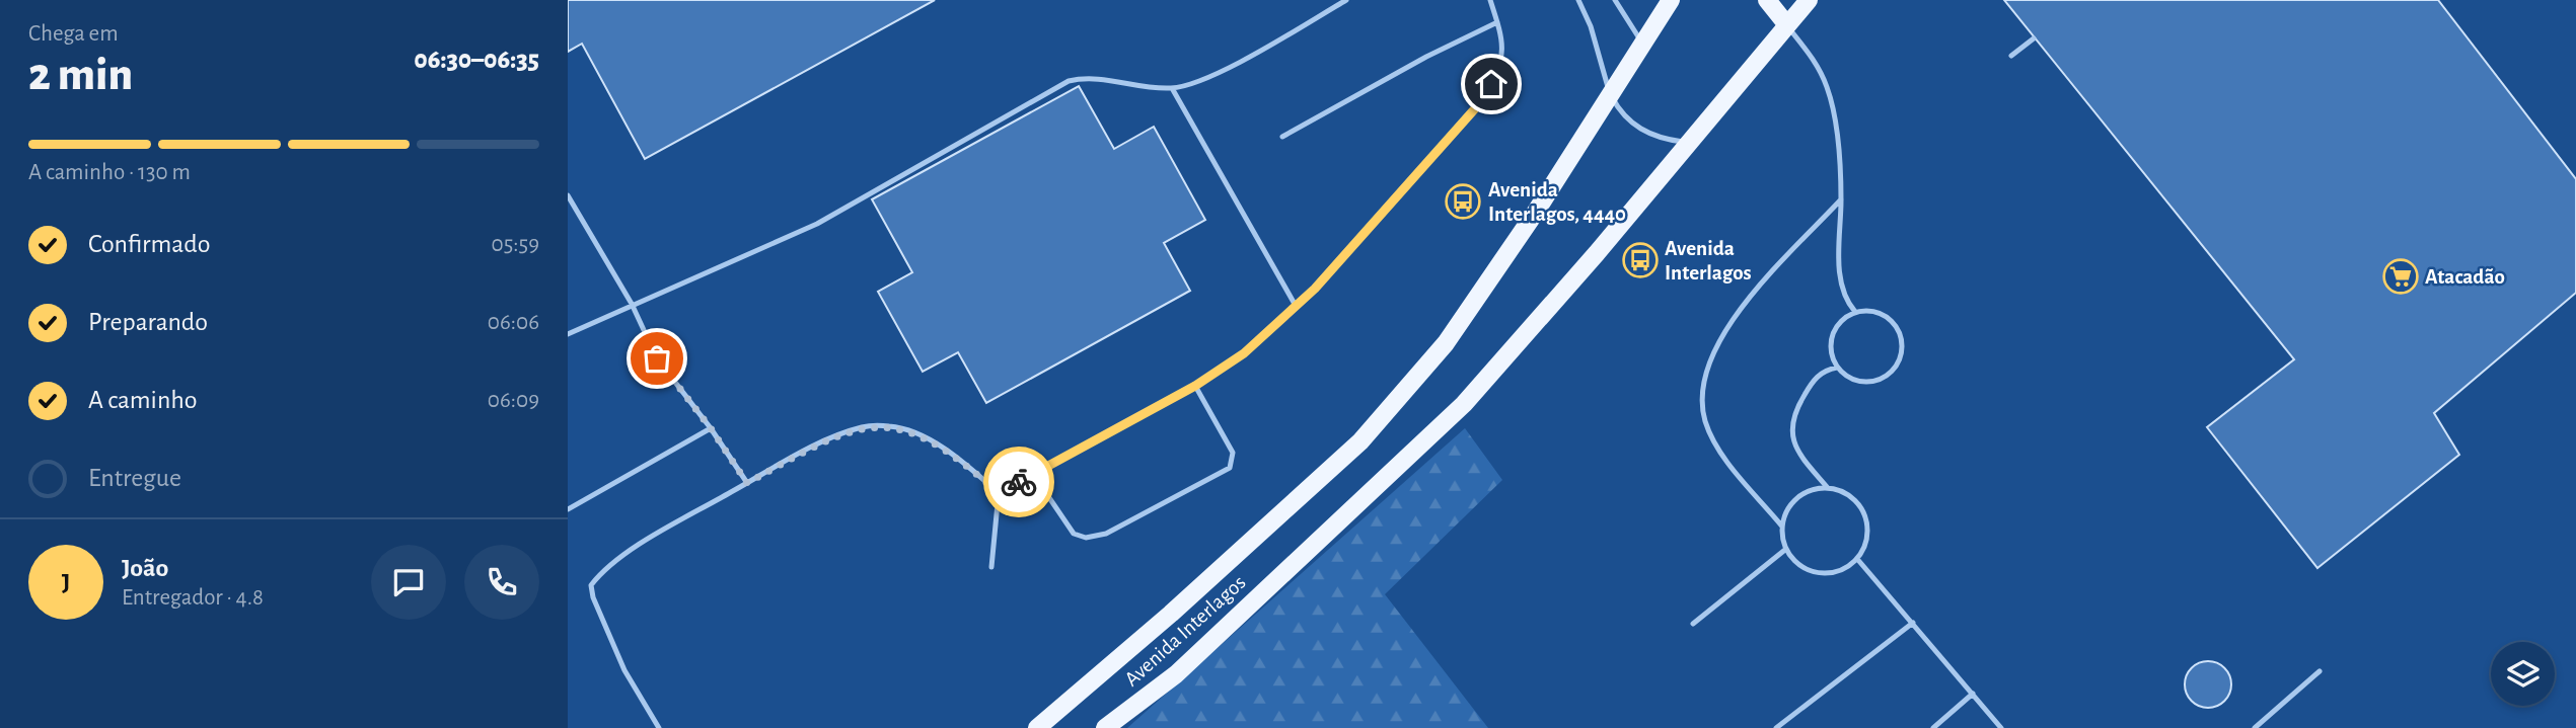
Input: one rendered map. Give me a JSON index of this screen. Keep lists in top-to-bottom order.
{
  "streets": {
    "main road": ["Avenida Interlagos"]
  },
  "places": {
    "bus stop": ["Avenida Interlagos, 4440", "Avenida Interlagos"],
    "supermarket": ["Atacadão"]
  },
  "page": {
    "heading": ["2 min", "Chega em", "06:30–06:35"],
    "panel": ["João", "Entregador · 4.8"],
    "bar": "A caminho · 130 m",
    "list": [
      ["Confirmado", "05:59"],
      ["Preparando", "06:06"],
      ["A caminho", "06:09"],
      "Entregue"
    ],
    "round": "J"
  }
}
